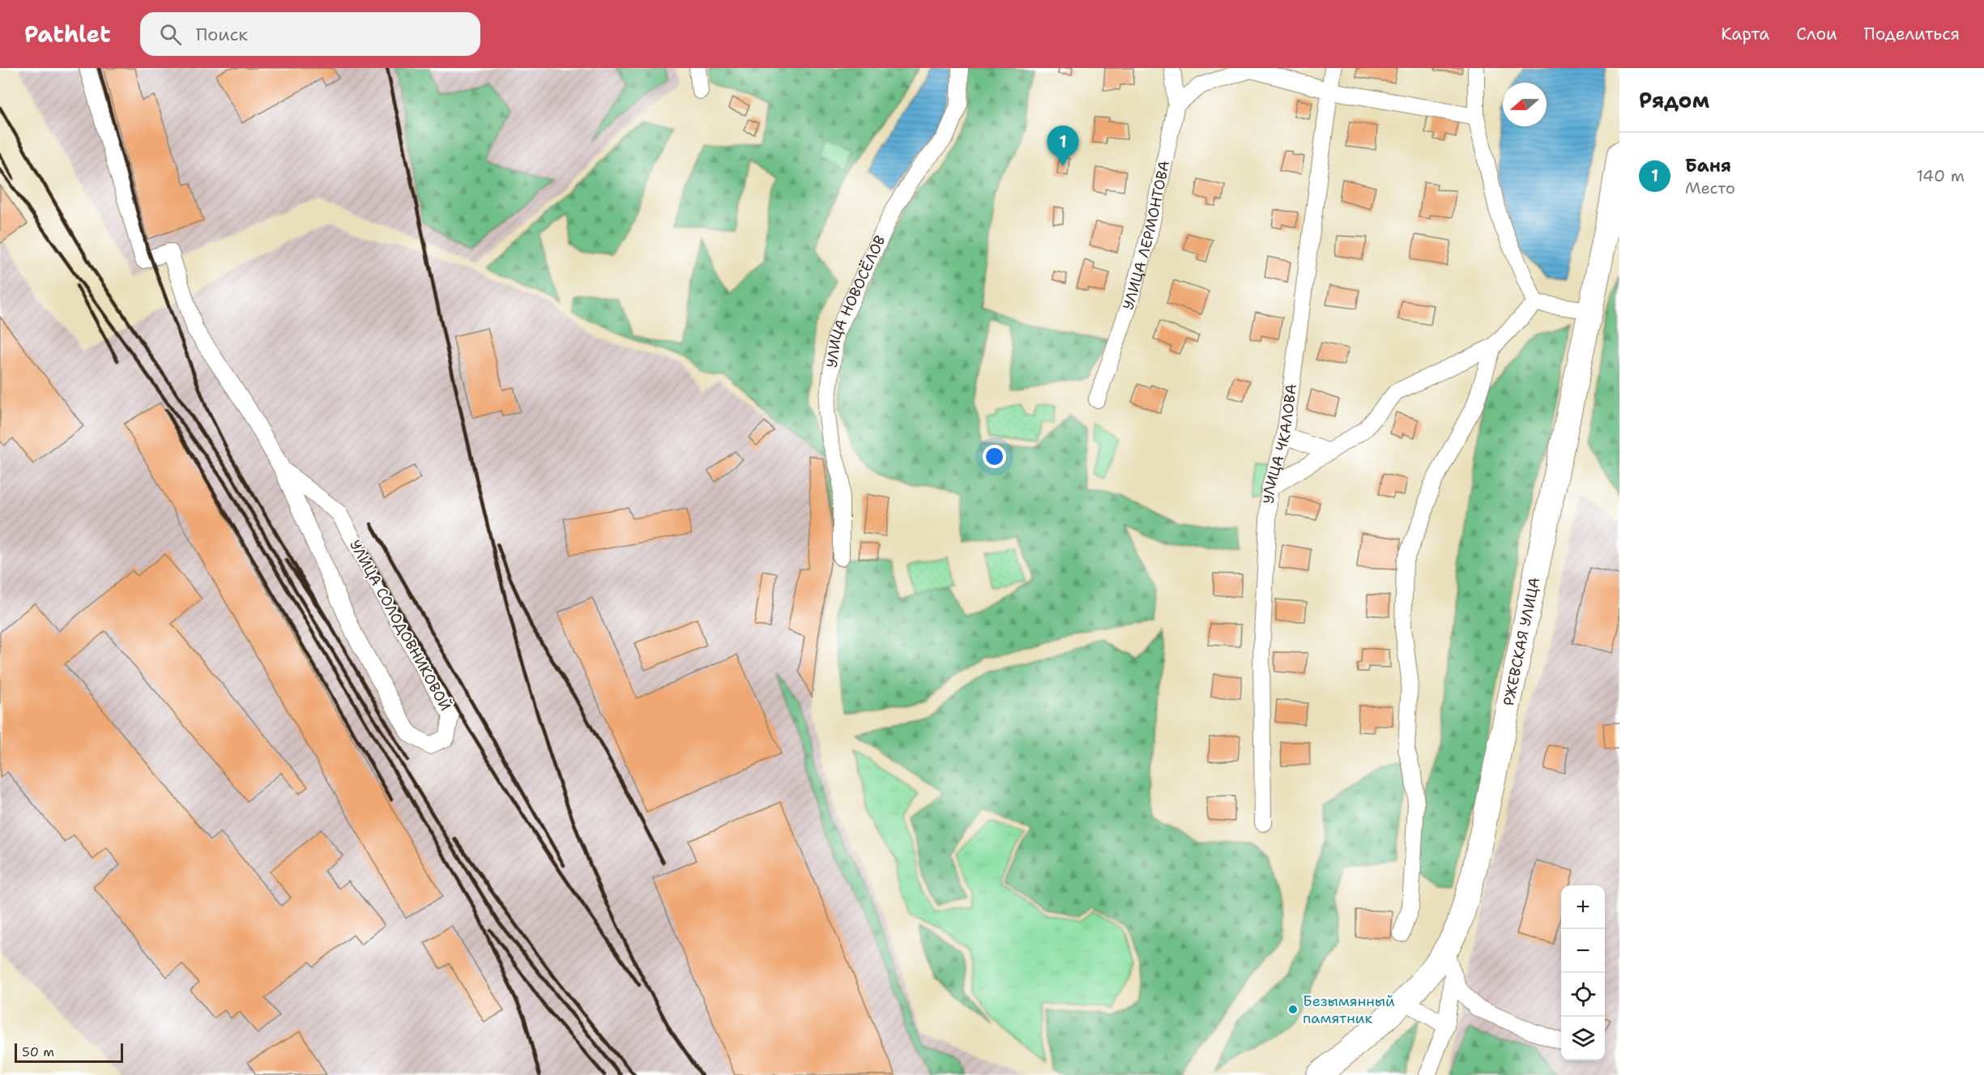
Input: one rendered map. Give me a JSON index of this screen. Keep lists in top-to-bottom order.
{
  "streets": {
    "main road": ["РЖЕВСКАЯ УЛИЦА"],
    "street": [
      "УЛИЦА ЛЕРМОНТОВА",
      "УЛИЦА НОВОСЁЛОВ",
      "УЛИЦА ЧКАЛОВА",
      "УЛИЦА СОЛОДОВНИКОВОЙ"
    ]
  },
  "places": ["Безымянный памятник"],
  "scale_bar": "50 m",
  "north": "left",
  "page": {
    "header": "Pathlet",
    "search": "Поиск",
    "nav": ["Карта", "Слои", "Поделиться"],
    "heading": "Рядом",
    "pins": "1",
    "list": [
      {
        "mark": "1",
        "name": "Баня",
        "note": "Место",
        "value": "140 m"
      }
    ],
    "map_buttons": ["+", "−"],
    "scale": "50 m"
  }
}
